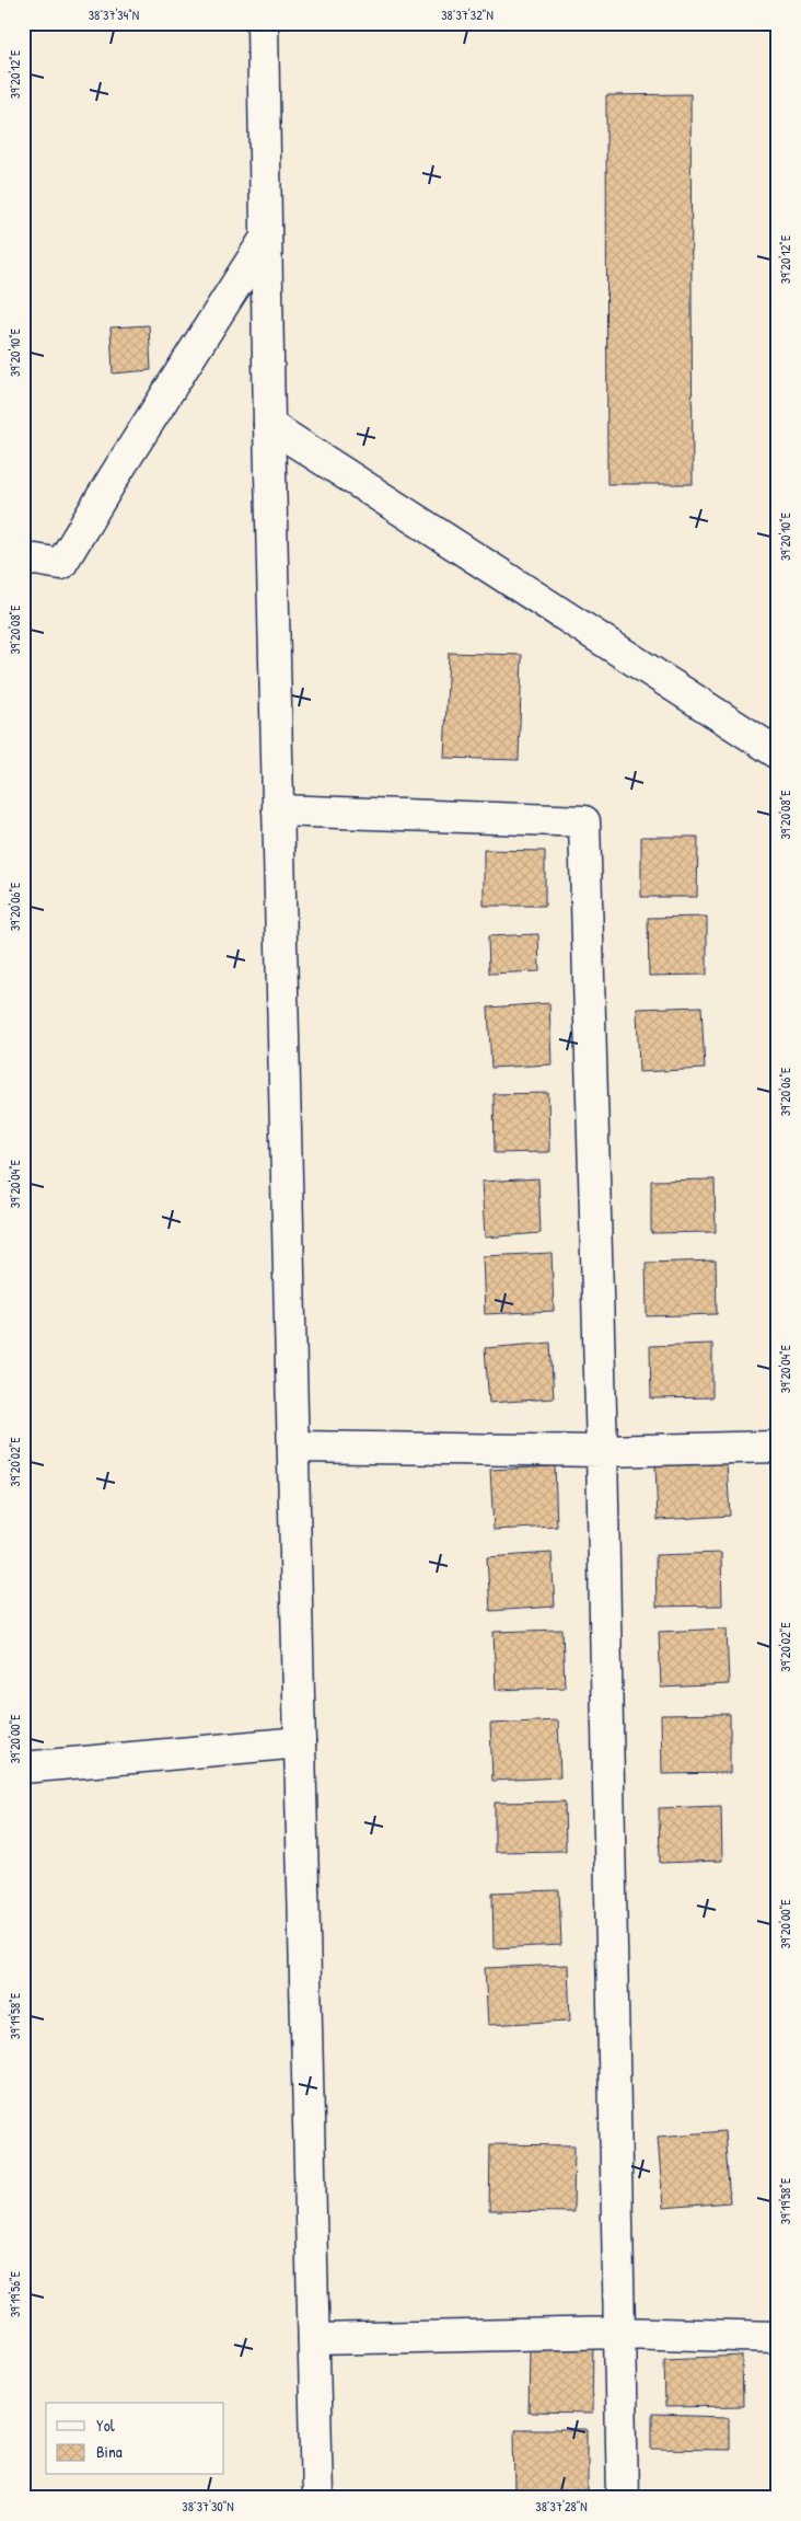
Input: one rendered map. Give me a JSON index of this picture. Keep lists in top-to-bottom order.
{
  "legend": ["Yol", "Bina"],
  "coordinates": [
    "38°37'34\"N",
    "38°37'32\"N",
    "39°20'12\"E",
    "39°20'10\"E",
    "39°20'08\"E",
    "39°20'06\"E",
    "39°20'04\"E",
    "39°20'02\"E",
    "39°20'00\"E",
    "39°19'58\"E",
    "39°19'56\"E",
    "38°37'30\"N",
    "38°37'28\"N"
  ]
}
